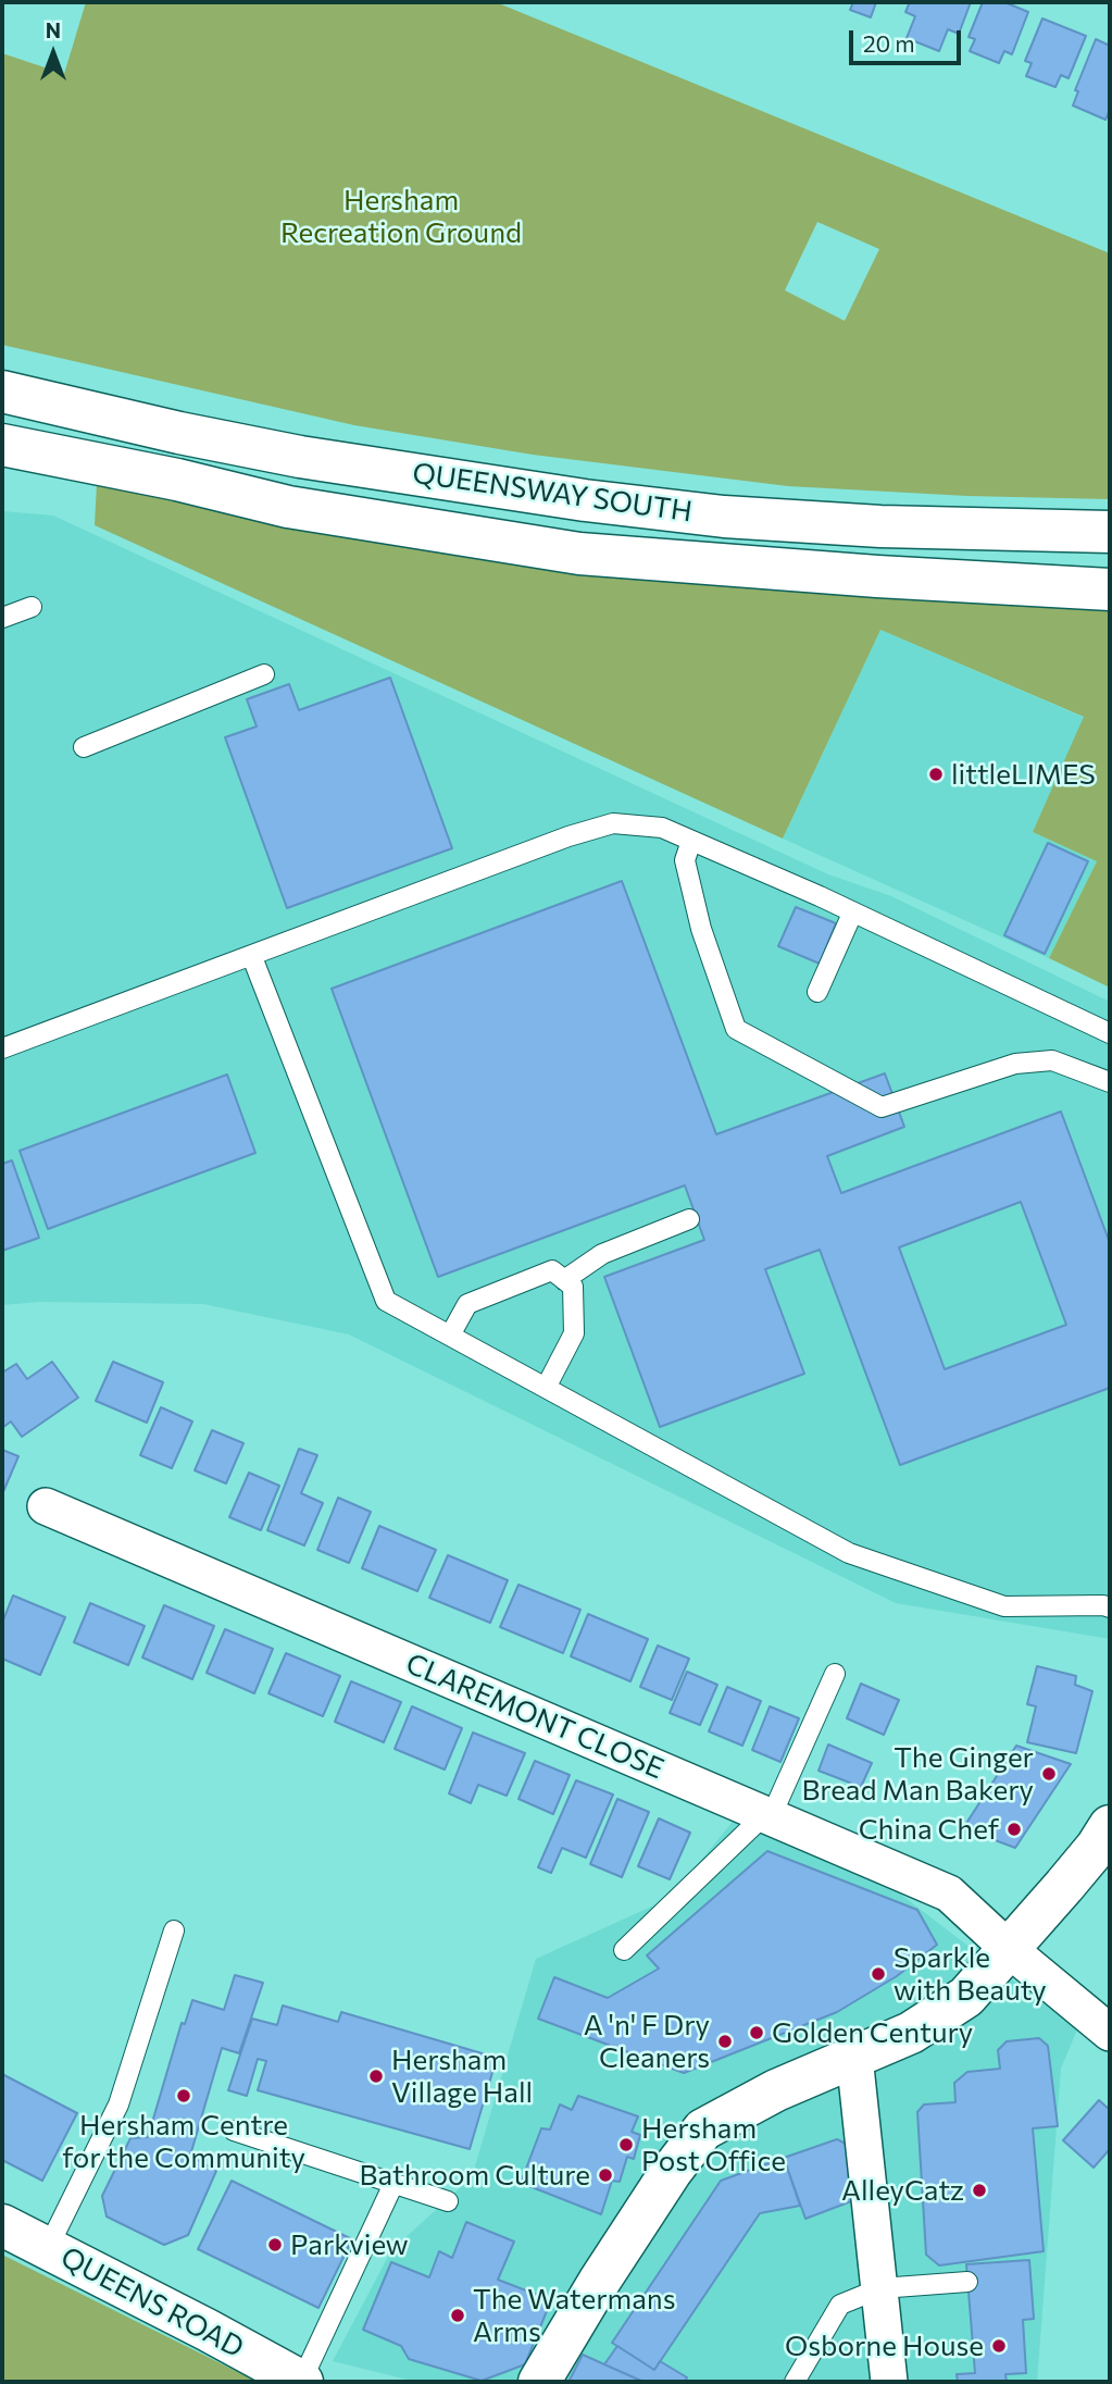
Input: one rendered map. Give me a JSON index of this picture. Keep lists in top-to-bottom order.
{
  "streets": {
    "main road": ["QUEENSWAY SOUTH", "QUEENS ROAD"],
    "street": ["CLAREMONT CLOSE"]
  },
  "parks": ["Hersham Recreation Ground"],
  "places": [
    "littleLIMES",
    "The Ginger Bread Man Bakery",
    "China Chef",
    "Sparkle with Beauty",
    "Golden Century",
    "A 'n' F Dry Cleaners",
    "Hersham Village Hall",
    "Hersham Centre for the Community",
    "Hersham Post Office",
    "Bathroom Culture",
    "AlleyCatz",
    "Parkview",
    "The Watermans Arms",
    "Osborne House"
  ],
  "scale_bar": "20 m",
  "north": "top"
}
